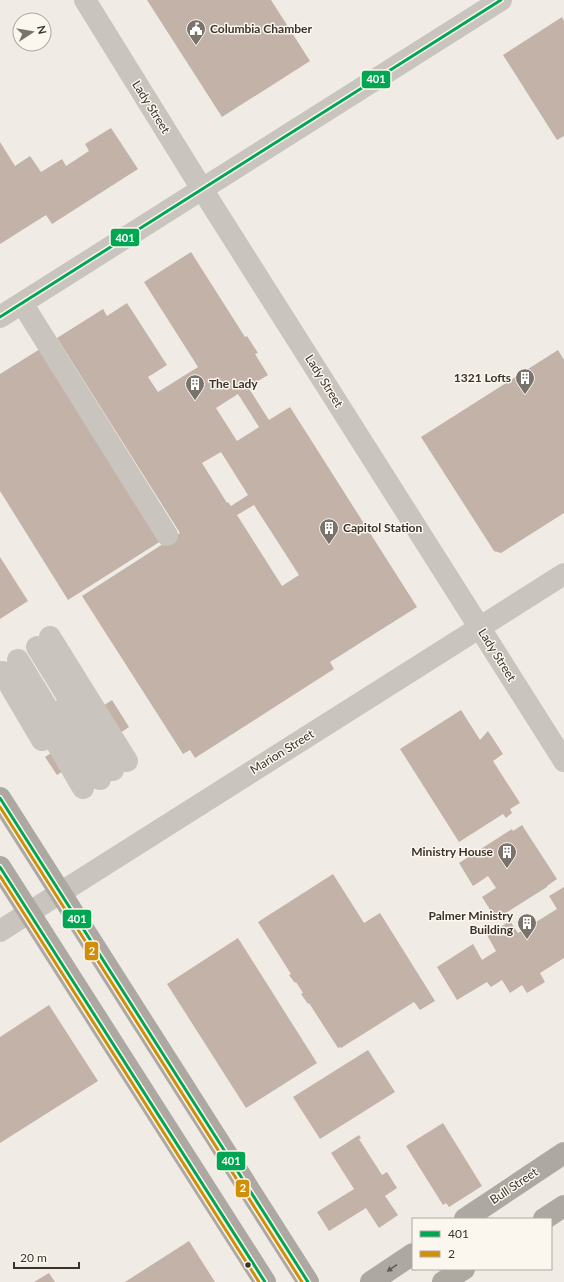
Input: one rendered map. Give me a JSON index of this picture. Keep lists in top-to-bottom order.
{
  "streets": {
    "main road": ["Bull Street"],
    "street": ["Lady Street", "Marion Street"]
  },
  "crossings": [
    ["Lady Street", "Marion Street"]
  ],
  "places": {
    "public building": ["Columbia Chamber"],
    "building": [
      "1321 Lofts",
      "The Lady",
      "Capitol Station",
      "Ministry House",
      "Palmer Ministry Building"
    ]
  },
  "lines": ["transit line 401", "transit line 2"],
  "legend": ["401", "2"],
  "scale_bar": "20 m",
  "north": "right"
}
